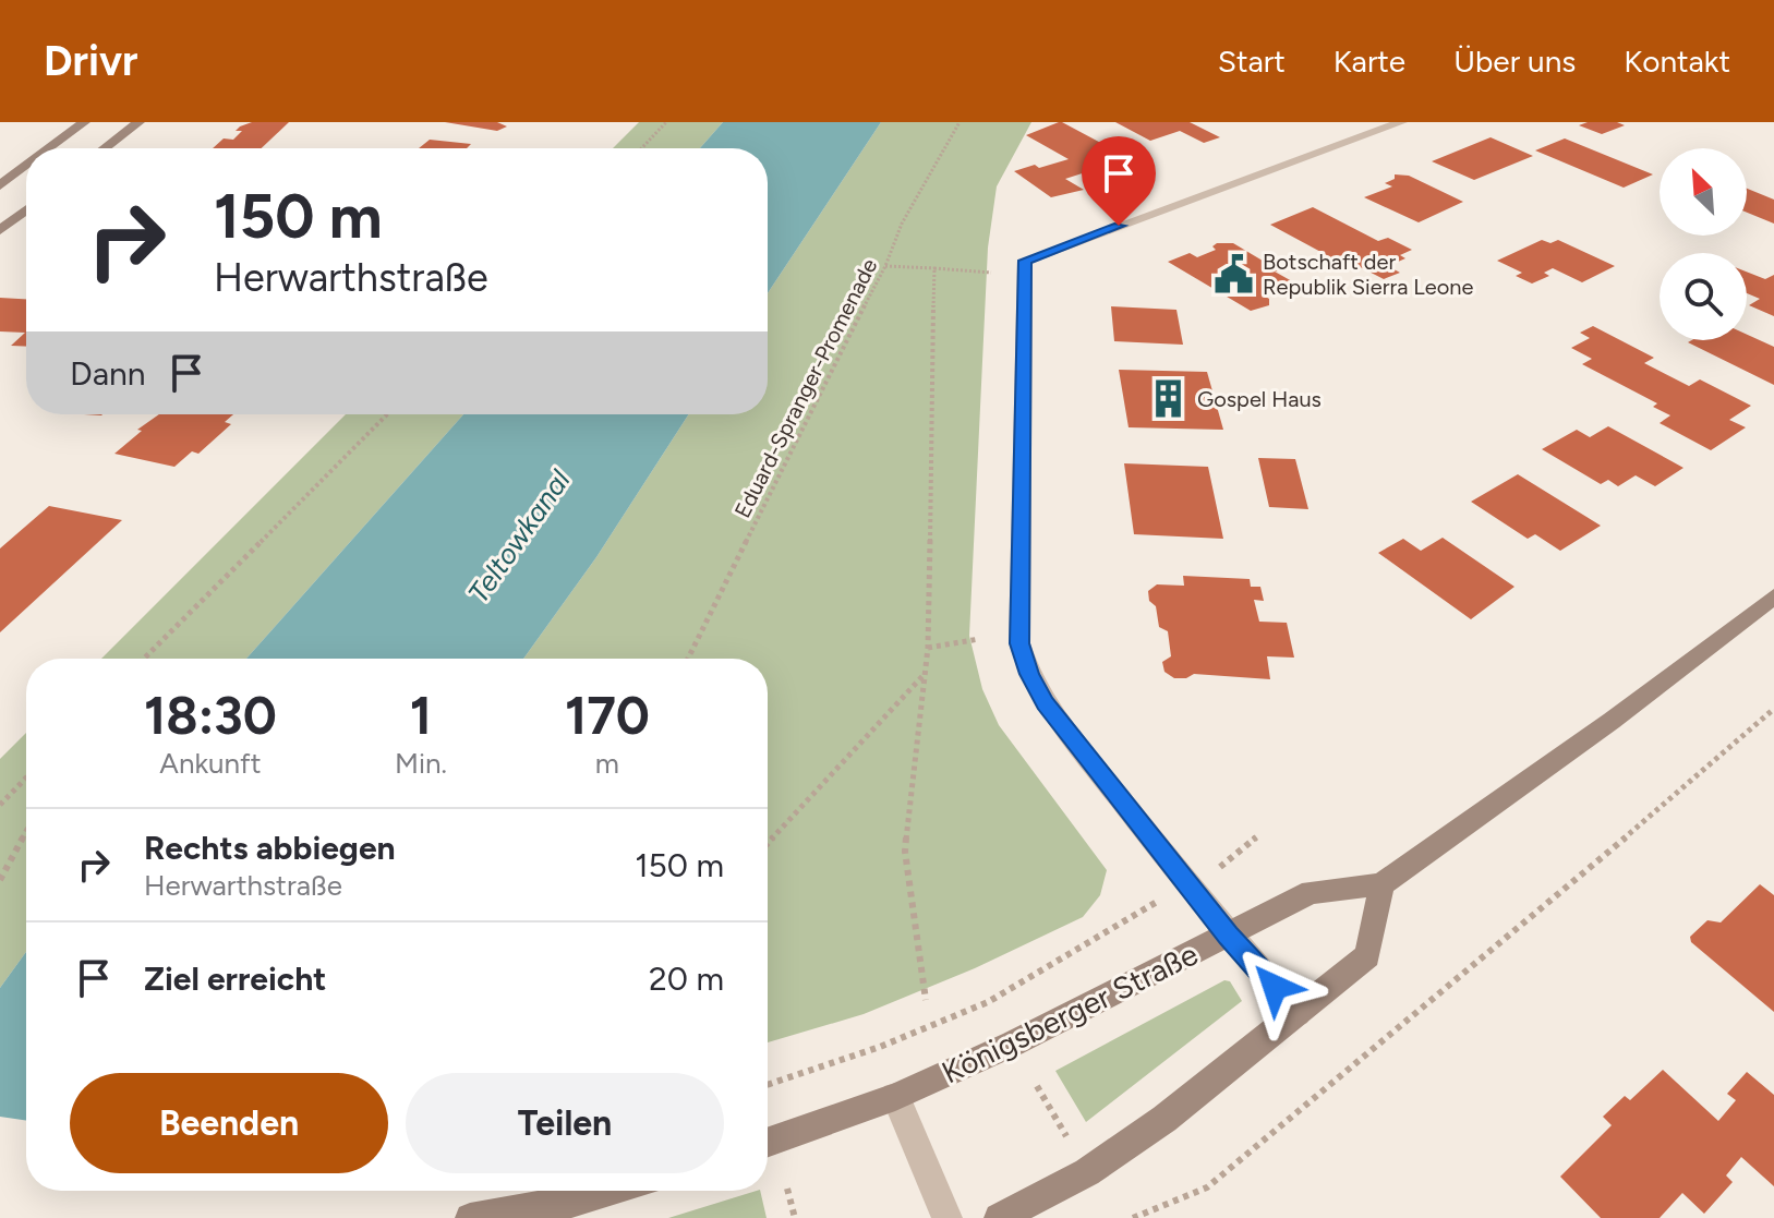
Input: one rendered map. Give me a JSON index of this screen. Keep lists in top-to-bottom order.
{
  "streets": {
    "main road": ["Königsberger Straße"],
    "path": ["Eduard-Spranger-Promenade"]
  },
  "water": ["Teltowkanal"],
  "places": {
    "public building": ["Botschaft der Republik Sierra Leone"],
    "building": ["Gospel Haus"]
  },
  "north": "top left",
  "page": {
    "header": "Drivr",
    "nav": [
      "Start",
      "Karte",
      "Über uns",
      "Kontakt"
    ],
    "turn": ["150 m", "Herwarthstraße"],
    "then": "Dann",
    "eta": [
      "18:30",
      "Ankunft",
      "1",
      "Min.",
      "170",
      "m"
    ],
    "list": [
      {
        "name": "Rechts abbiegen",
        "note": "Herwarthstraße",
        "value": "150 m"
      },
      {
        "name": "Ziel erreicht",
        "value": "20 m"
      }
    ],
    "buttons": ["Beenden", "Teilen"]
  }
}
